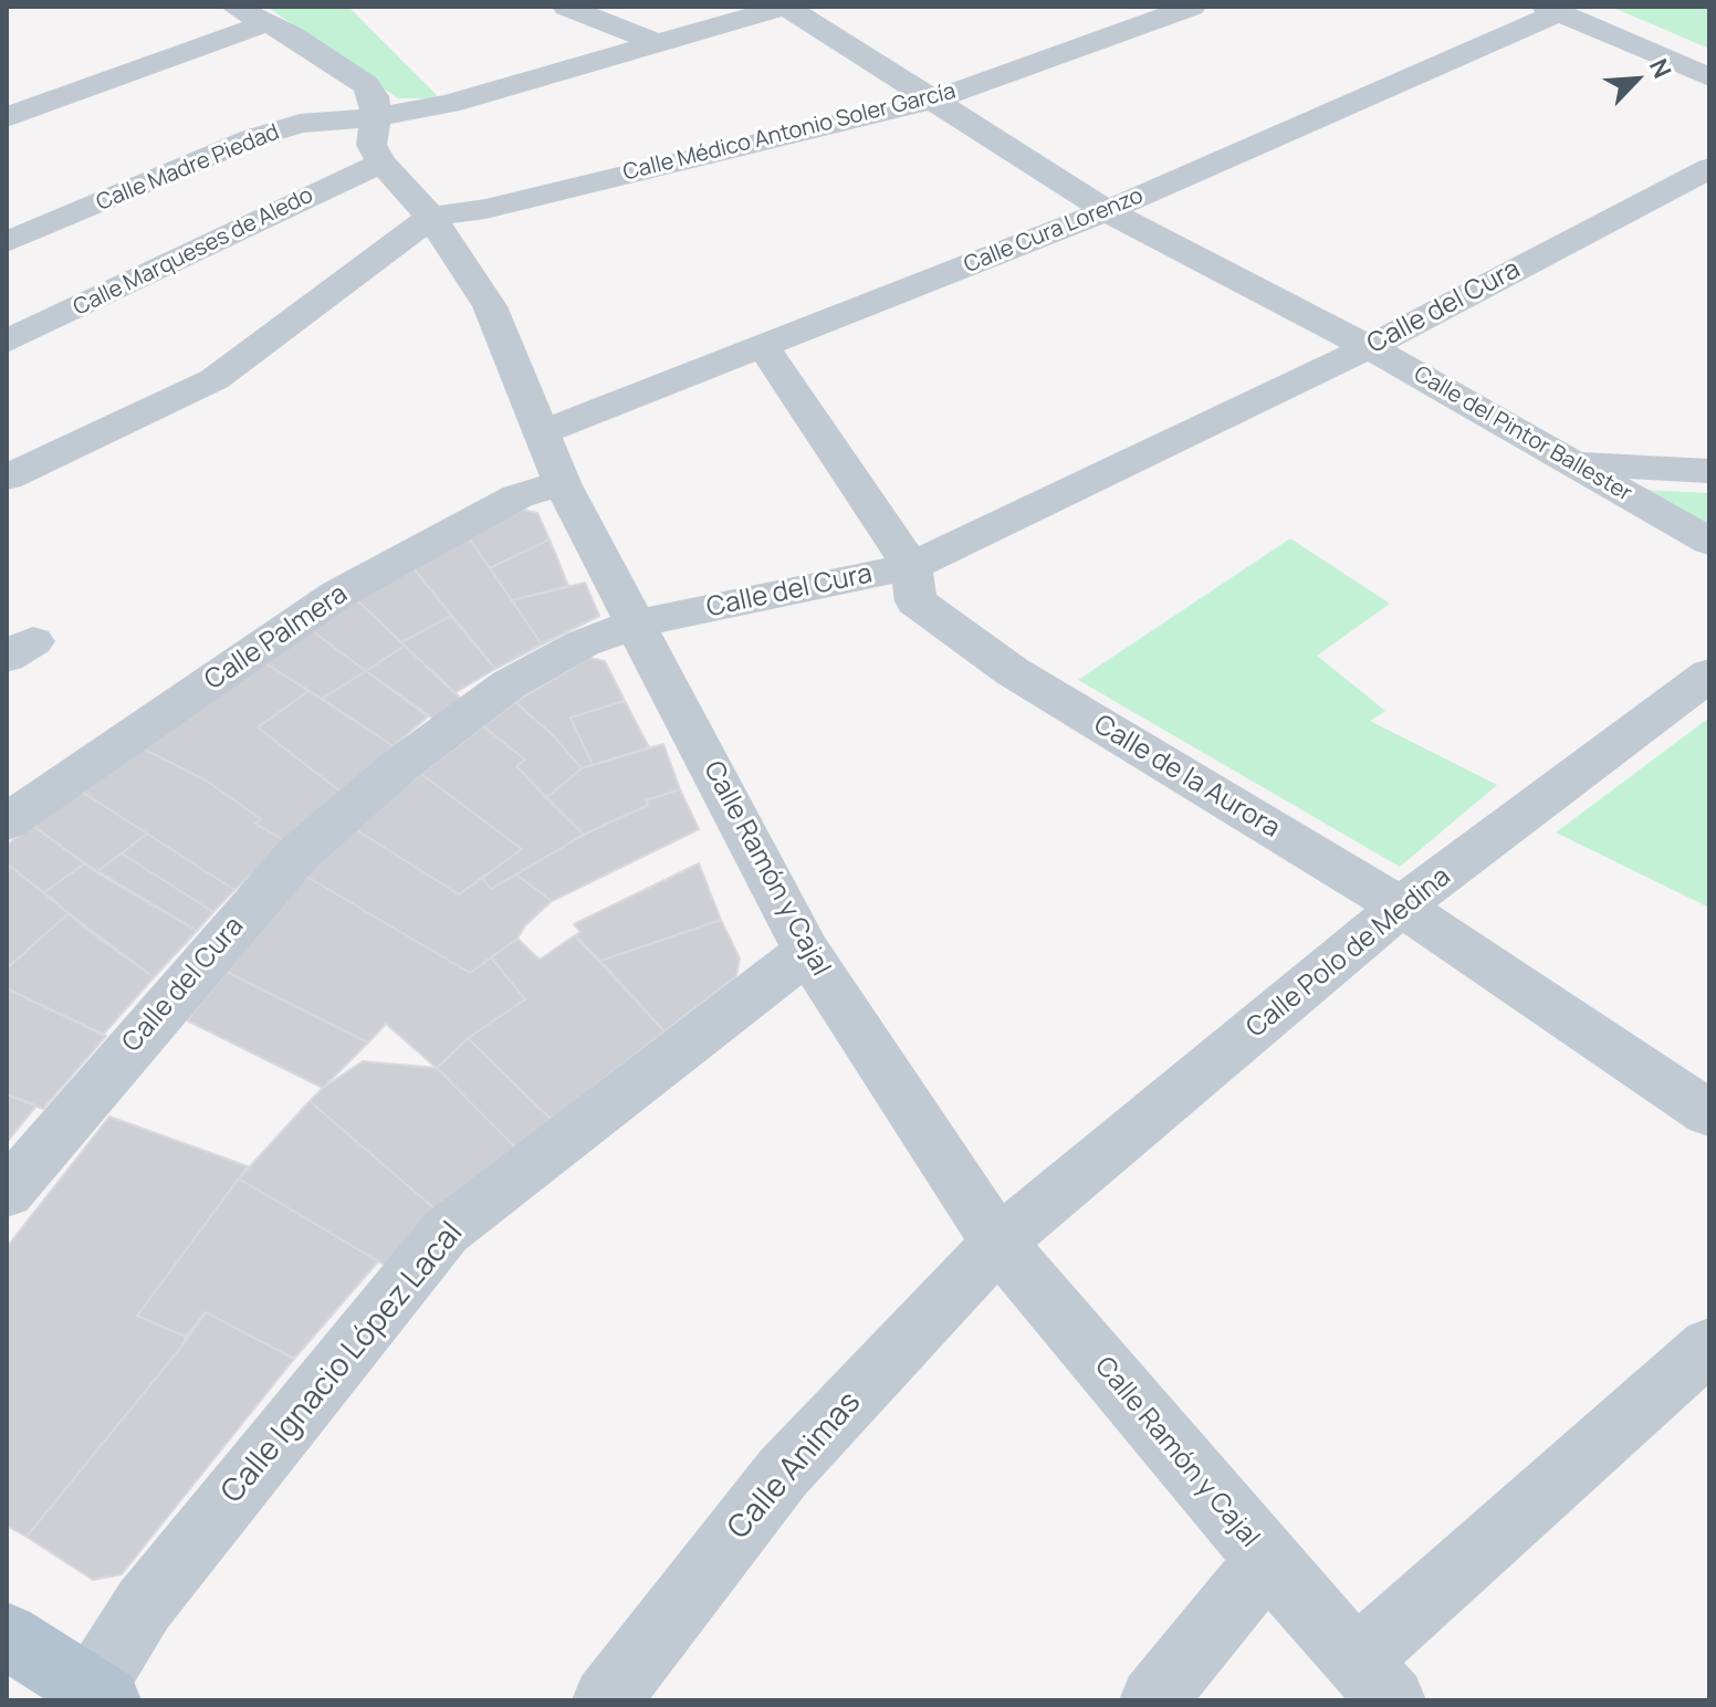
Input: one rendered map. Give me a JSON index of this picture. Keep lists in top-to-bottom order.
{
  "streets": {
    "street": [
      "Calle Médico Antonio Soler García",
      "Calle Madre Piedad",
      "Calle Cura Lorenzo",
      "Calle Marqueses de Aledo",
      "Calle del Cura",
      "Calle del Pintor Ballester",
      "Calle Palmera",
      "Calle de la Aurora",
      "Calle Ramón y Cajal",
      "Calle Polo de Medina",
      "Calle Ignacio López Lacal",
      "Calle Animas"
    ]
  },
  "crossings": [
    ["Calle Médico Antonio Soler García", "Calle del Pintor Ballester"],
    ["Calle Médico Antonio Soler García", "Calle Ramón y Cajal"],
    ["Calle Madre Piedad", "Calle Marqueses de Aledo"],
    ["Calle Madre Piedad", "Calle Ramón y Cajal"],
    ["Calle Cura Lorenzo", "Calle del Pintor Ballester"],
    ["Calle Cura Lorenzo", "Calle de la Aurora"],
    ["Calle Cura Lorenzo", "Calle Ramón y Cajal"],
    ["Calle Marqueses de Aledo", "Calle Ramón y Cajal"],
    ["Calle del Cura", "Calle del Pintor Ballester"],
    ["Calle del Cura", "Calle de la Aurora"],
    ["Calle del Cura", "Calle Ramón y Cajal"],
    ["Calle Palmera", "Calle Ramón y Cajal"],
    ["Calle de la Aurora", "Calle Polo de Medina"],
    ["Calle Ramón y Cajal", "Calle Polo de Medina"],
    ["Calle Ramón y Cajal", "Calle Ignacio López Lacal"],
    ["Calle Ramón y Cajal", "Calle Animas"],
    ["Calle Polo de Medina", "Calle Animas"]
  ],
  "north": "top right"
}
